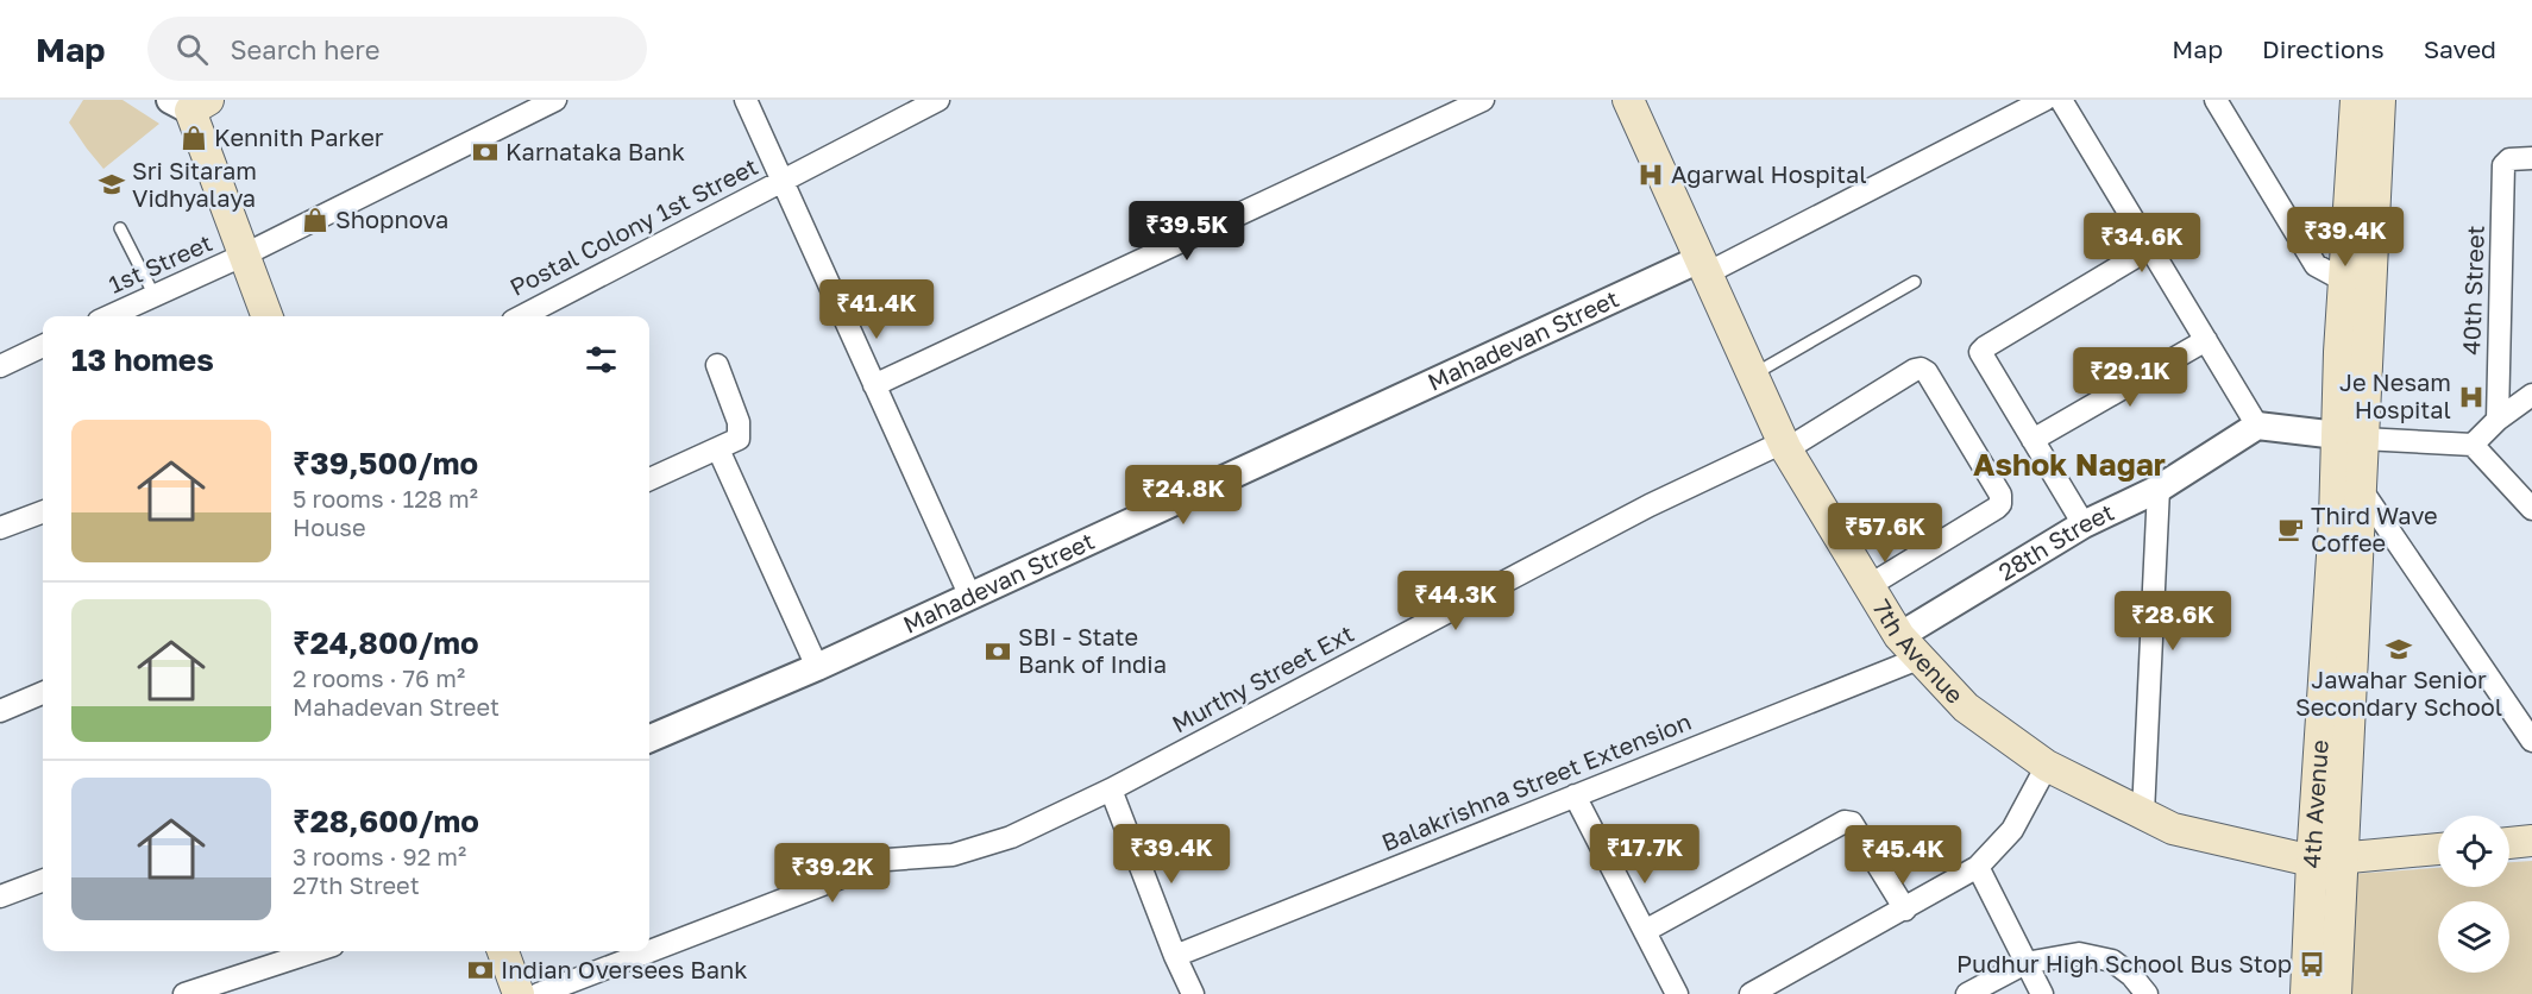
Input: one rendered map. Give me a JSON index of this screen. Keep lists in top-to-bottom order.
{
  "streets": {
    "main road": ["7th Avenue", "4th Avenue"],
    "street": [
      "Postal Colony 1st Street",
      "1st Street",
      "40th Street",
      "Mahadevan Street",
      "28th Street",
      "Murthy Street Ext",
      "Balakrishna Street Extension"
    ]
  },
  "crossings": [
    ["Mahadevan Street", "7th Avenue"],
    ["28th Street", "7th Avenue"],
    ["28th Street", "Balakrishna Street Extension"],
    ["7th Avenue", "Murthy Street Ext"],
    ["7th Avenue", "Balakrishna Street Extension"],
    ["7th Avenue", "4th Avenue"]
  ],
  "districts": ["Ashok Nagar"],
  "places": {
    "shop": ["Kennith Parker", "Shopnova"],
    "bank": ["Karnataka Bank", "SBI - State Bank of India", "Indian Oversees Bank"],
    "hospital": ["Agarwal Hospital", "Je Nesam Hospital"],
    "school or university": ["Sri Sitaram Vidhyalaya", "Jawahar Senior Secondary School"],
    "cafe": ["Third Wave Coffee"],
    "bus stop": ["Pudhur High School Bus Stop"]
  },
  "page": {
    "header": "Map",
    "search": "Search here",
    "nav": ["Map", "Directions", "Saved"],
    "price": [
      "₹39.5K",
      "₹39.4K",
      "₹34.6K",
      "₹41.4K",
      "₹29.1K",
      "₹24.8K",
      "₹57.6K",
      "₹44.3K",
      "₹28.6K",
      "₹39.4K",
      "₹17.7K",
      "₹45.4K",
      "₹39.2K"
    ],
    "heading": "13 homes",
    "list": [
      {
        "name": "₹39,500/mo",
        "note": "5 rooms · 128 m² · House"
      },
      {
        "name": "₹24,800/mo",
        "note": "2 rooms · 76 m² · Mahadevan Street"
      },
      {
        "name": "₹28,600/mo",
        "note": "3 rooms · 92 m² · 27th Street"
      }
    ]
  }
}
